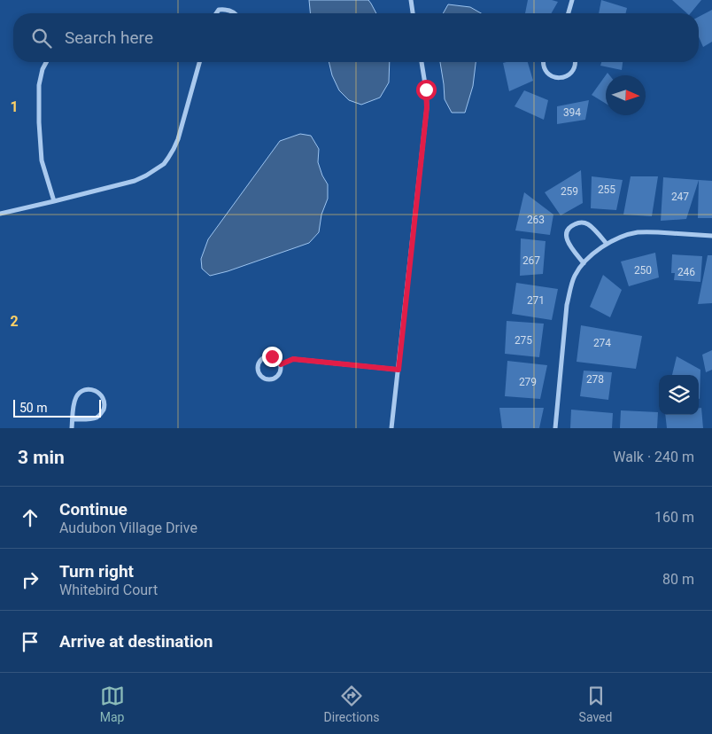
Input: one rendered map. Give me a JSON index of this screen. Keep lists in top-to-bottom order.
{
  "house_numbers": [
    "394",
    "255",
    "259",
    "247",
    "263",
    "267",
    "250",
    "246",
    "271",
    "275",
    "274",
    "278",
    "279"
  ],
  "scale_bar": "50 m",
  "north": "right",
  "page": {
    "search": "Search here",
    "scale": "50 m",
    "heading": ["3 min", "Walk · 240 m"],
    "list": [
      ["Continue", "Audubon Village Drive", "160 m"],
      ["Turn right", "Whitebird Court", "80 m"],
      "Arrive at destination"
    ],
    "nav": ["Map", "Directions", "Saved"]
  },
  "grid": {
    "rows": ["1", "2"]
  }
}
